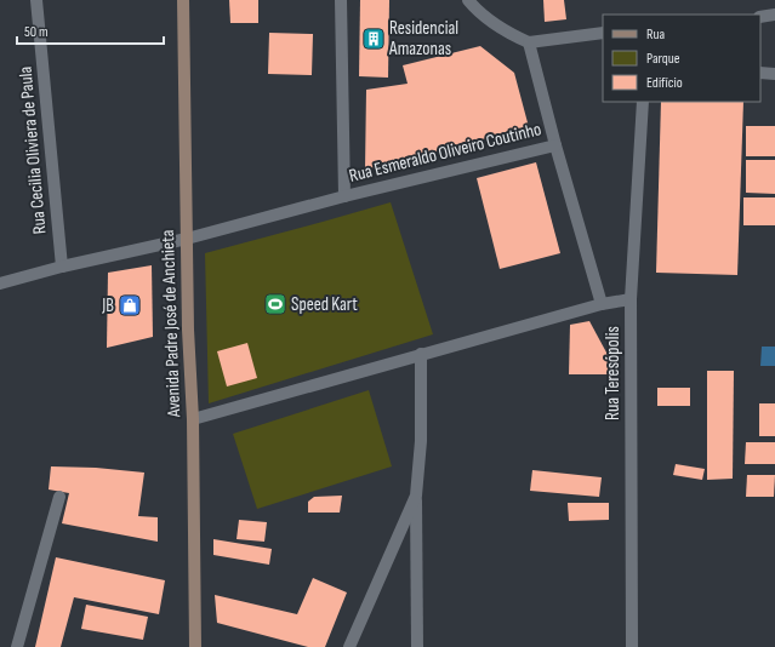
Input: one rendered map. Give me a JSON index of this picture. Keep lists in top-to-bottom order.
{
  "streets": {
    "main road": ["Avenida Padre José de Anchieta"],
    "street": ["Rua Cecilia Oliviera de Paula", "Rua Esmeraldo Oliveiro Coutinho", "Rua Teresópolis"]
  },
  "crossings": [
    ["Rua Cecilia Oliviera de Paula", "Rua Esmeraldo Oliveiro Coutinho"],
    ["Rua Esmeraldo Oliveiro Coutinho", "Avenida Padre José de Anchieta"]
  ],
  "places": {
    "building": ["Residencial Amazonas"],
    "sports": ["Speed Kart"],
    "shop": ["JB"]
  },
  "legend": ["Rua", "Parque", "Edifício"],
  "scale_bar": "50 m"
}
